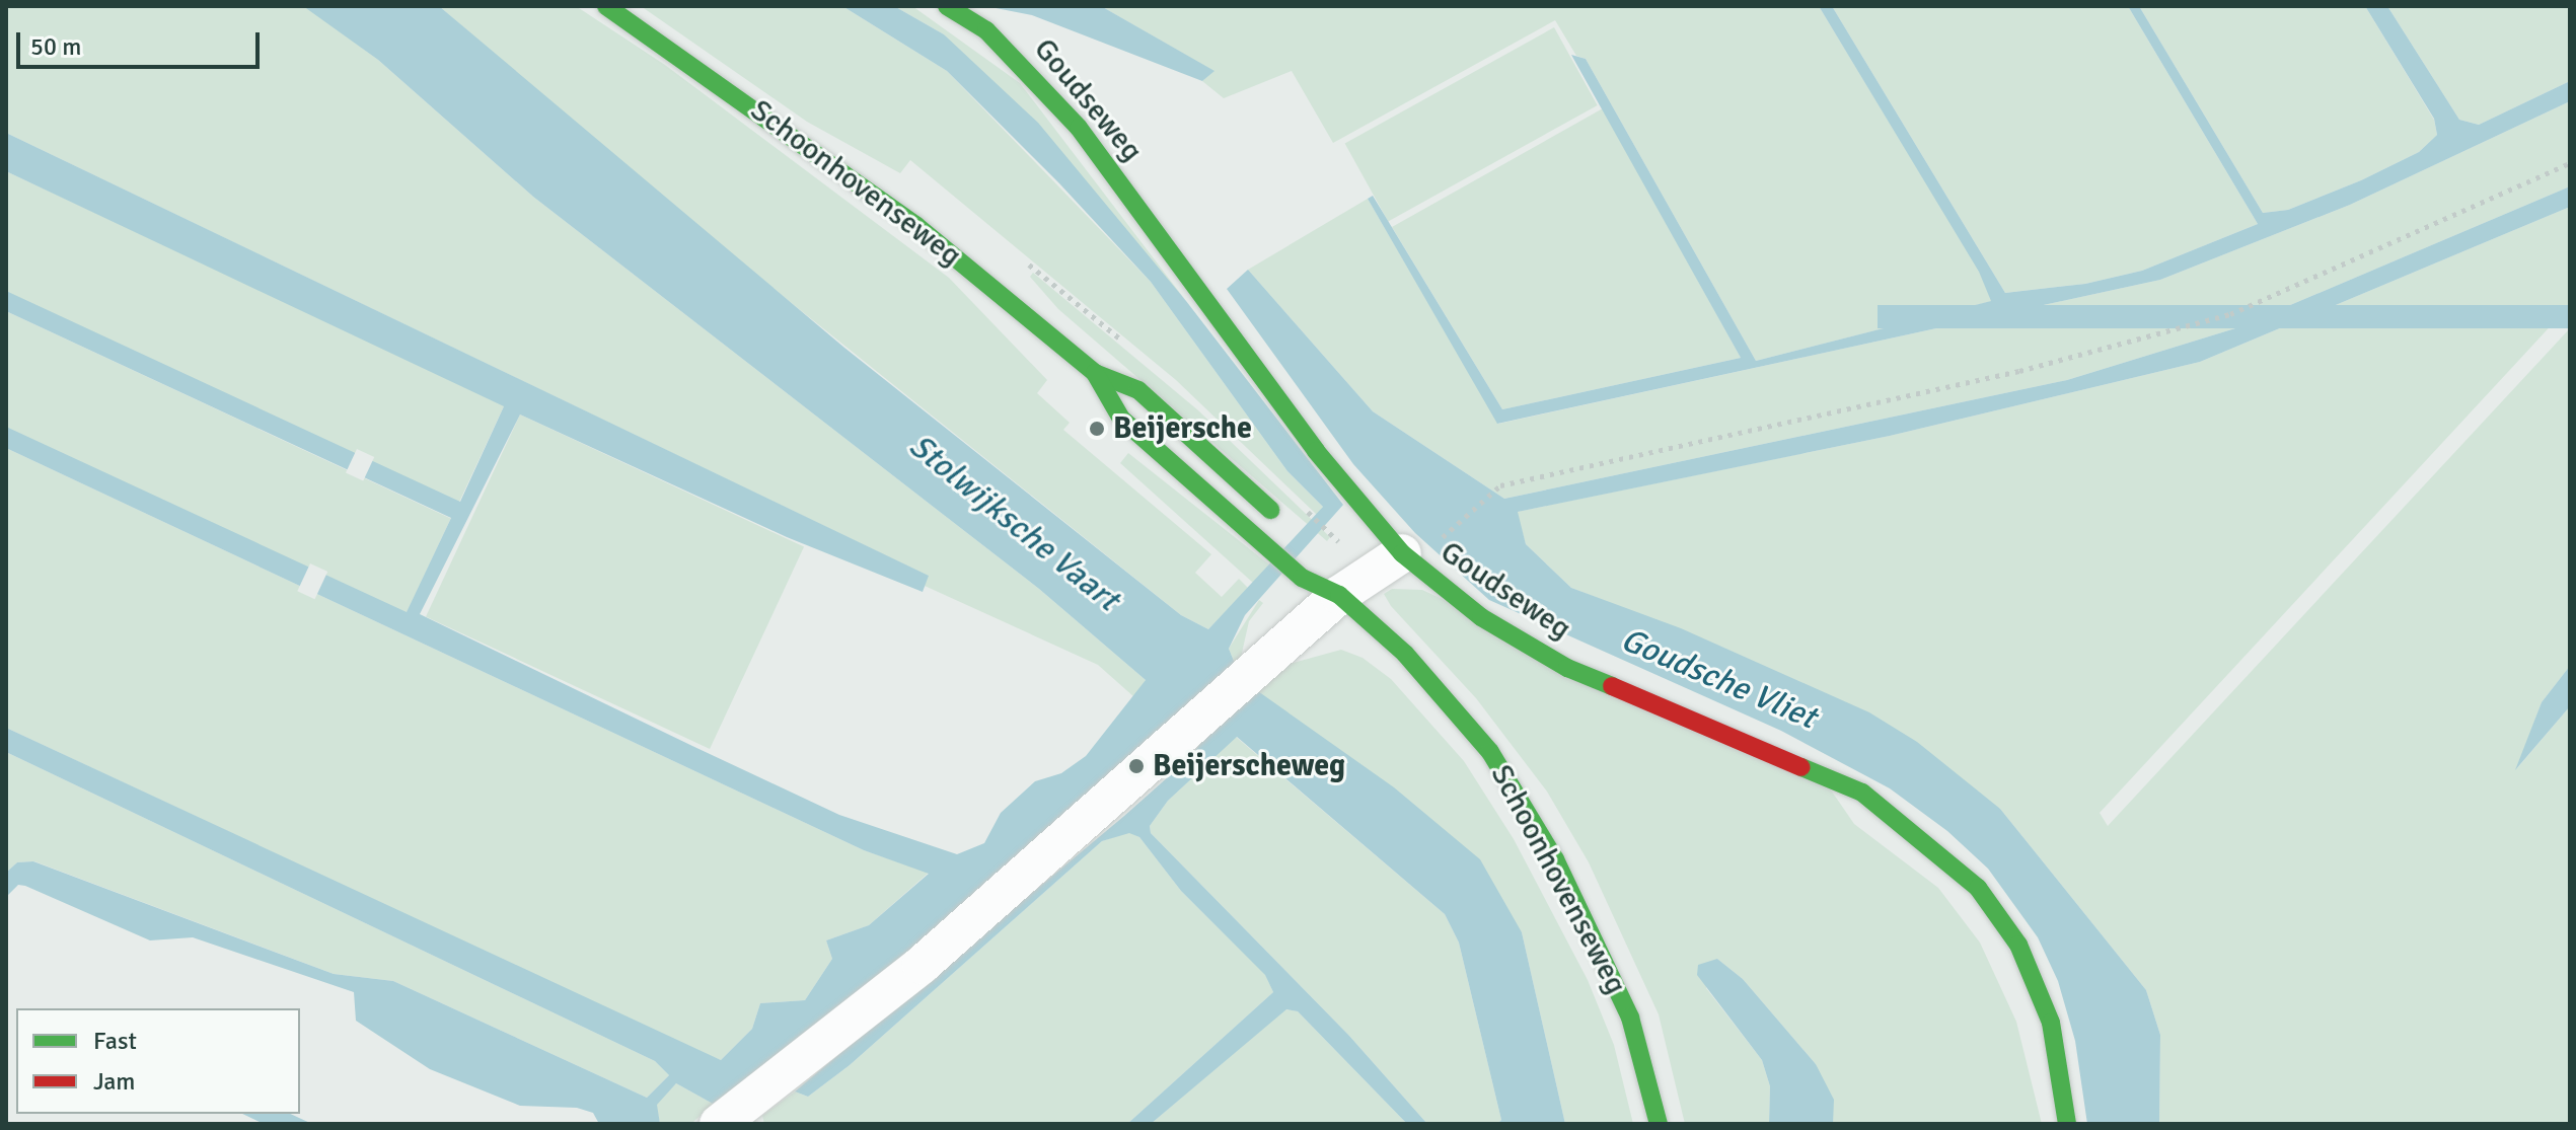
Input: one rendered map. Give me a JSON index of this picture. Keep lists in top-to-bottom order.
{
  "streets": {
    "main road": ["Goudseweg", "Schoonhovenseweg"]
  },
  "water": ["Stolwijksche Vaart", "Goudsche Vliet"],
  "places": ["Beijersche", "Beijerscheweg"],
  "legend": ["Fast", "Jam"],
  "scale_bar": "50 m"
}
